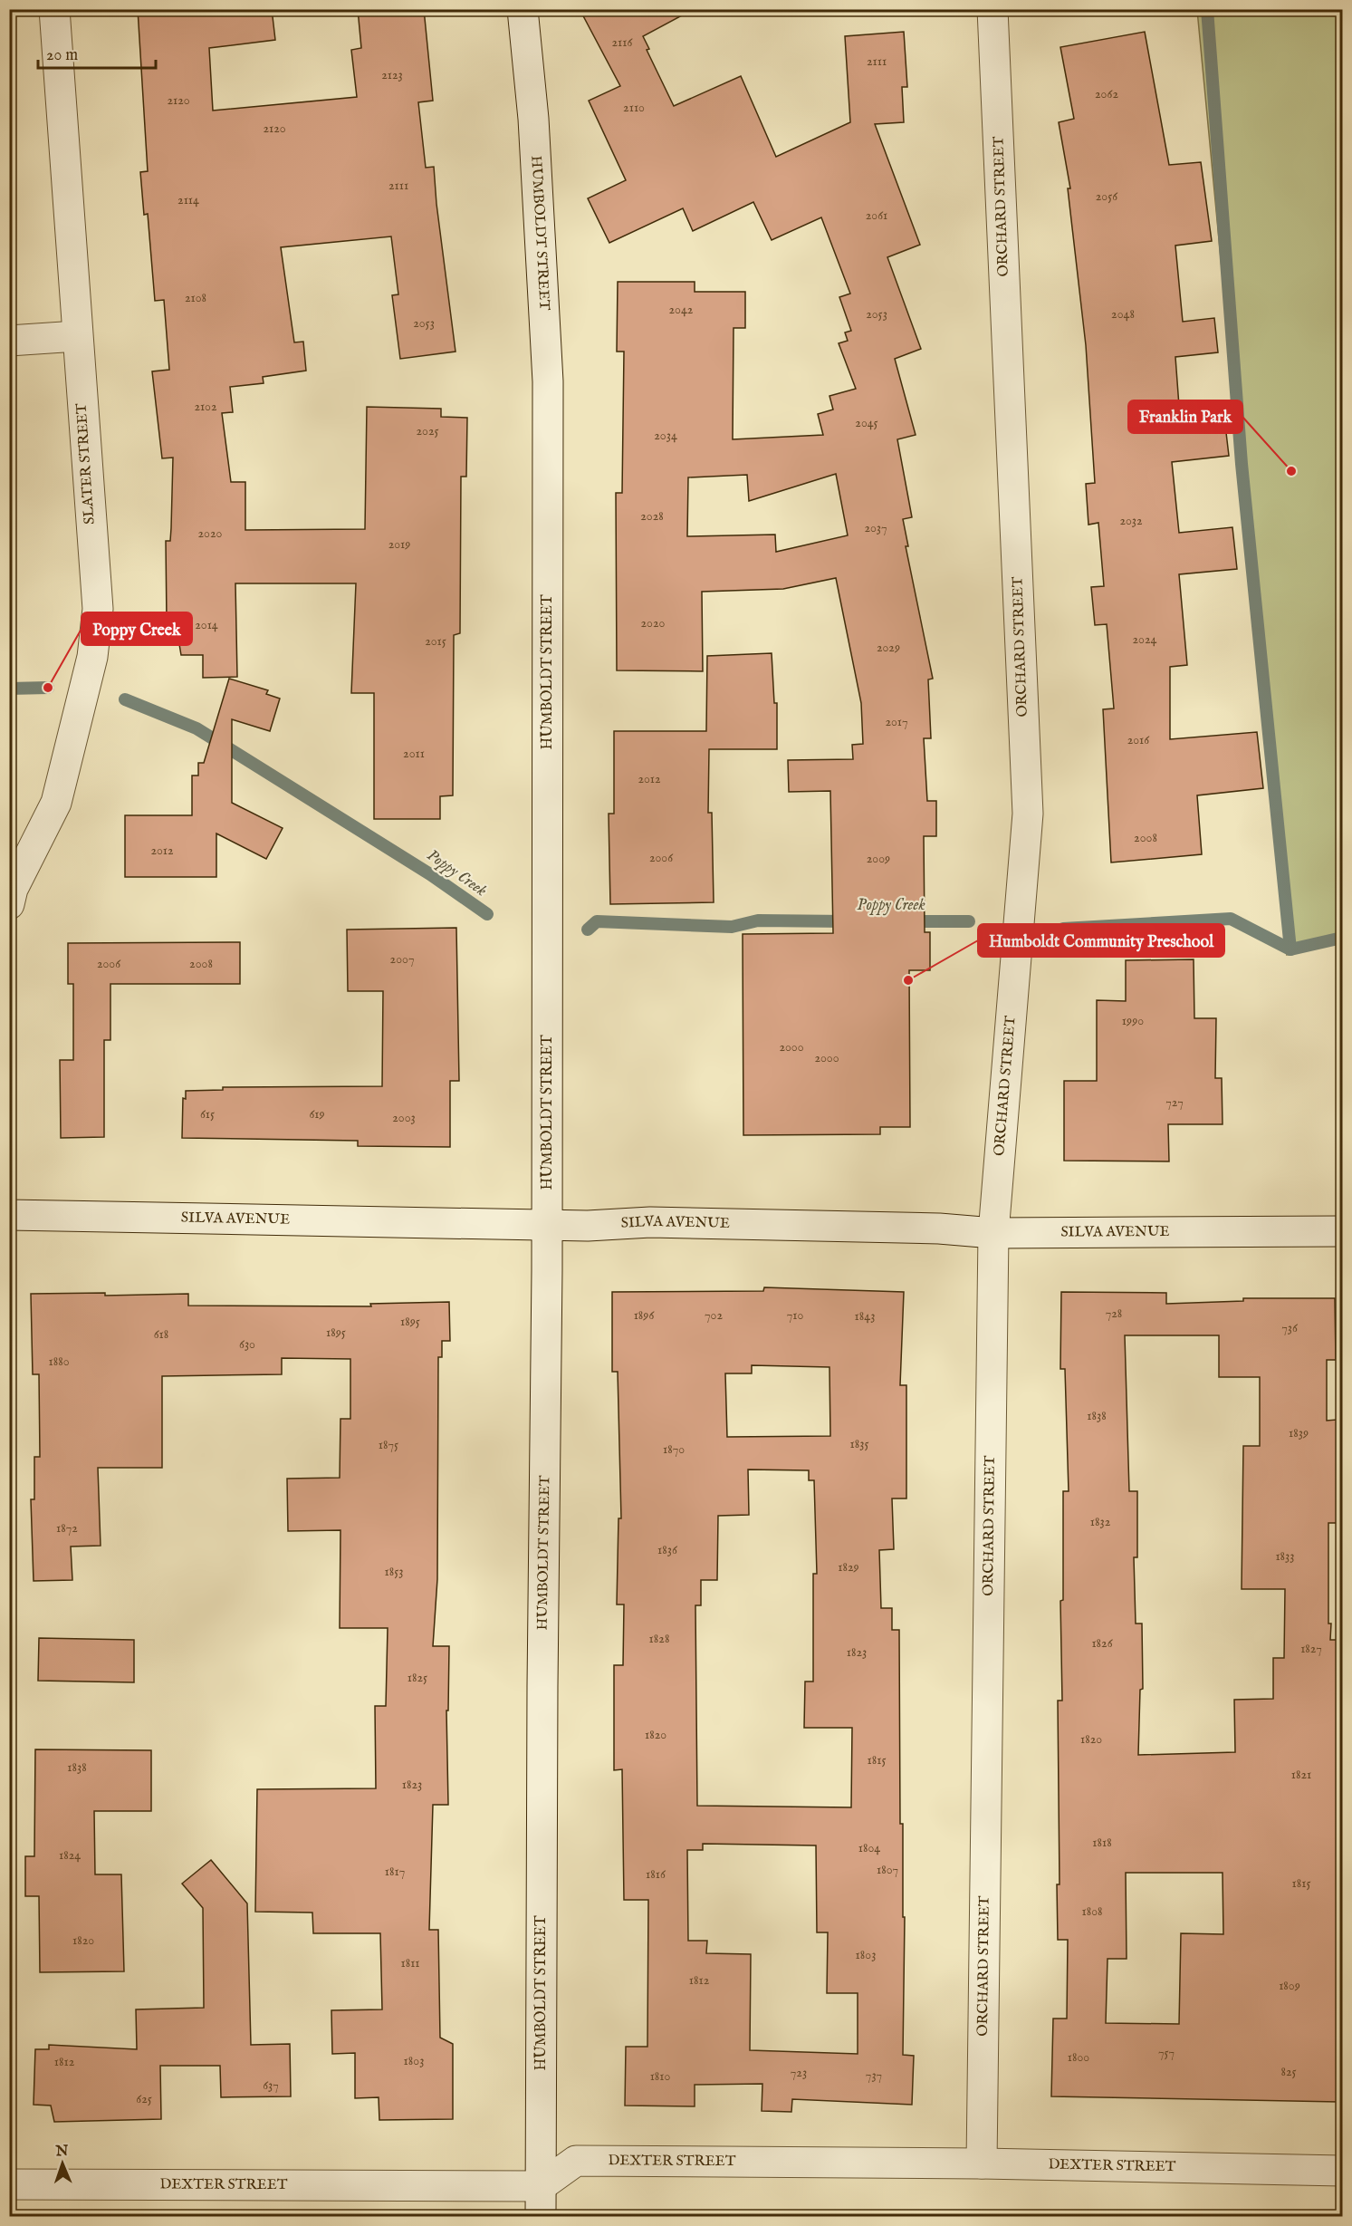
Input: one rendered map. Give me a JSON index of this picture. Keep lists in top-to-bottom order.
{
  "streets": {
    "street": [
      "ORCHARD STREET",
      "HUMBOLDT STREET",
      "SLATER STREET",
      "SILVA AVENUE",
      "DEXTER STREET"
    ]
  },
  "crossings": [
    ["ORCHARD STREET", "SILVA AVENUE"],
    ["ORCHARD STREET", "DEXTER STREET"],
    ["HUMBOLDT STREET", "SILVA AVENUE"],
    ["HUMBOLDT STREET", "DEXTER STREET"]
  ],
  "water": ["Poppy Creek"],
  "places": ["Franklin Park", "Poppy Creek", "Humboldt Community Preschool"],
  "house_numbers": [
    "2116",
    "2111",
    "2123",
    "2062",
    "2120",
    "2110",
    "2120",
    "2111",
    "2056",
    "2114",
    "2061",
    "2108",
    "2042",
    "2053",
    "2048",
    "2053",
    "2102",
    "2045",
    "2025",
    "2034",
    "2028",
    "2032",
    "2037",
    "2020",
    "2019",
    "2020",
    "2014",
    "2024",
    "2015",
    "2029",
    "2017",
    "2016",
    "2011",
    "2012",
    "2008",
    "2012",
    "2006",
    "2009",
    "2007",
    "2006",
    "2008",
    "1990",
    "2000",
    "2000",
    "727",
    "615",
    "619",
    "2003",
    "728",
    "1896",
    "702",
    "710",
    "1843",
    "1895",
    "736",
    "1895",
    "618",
    "630",
    "1880",
    "1838",
    "1839",
    "1835",
    "1875",
    "1870",
    "1832",
    "1872",
    "1836",
    "1833",
    "1829",
    "1853",
    "1828",
    "1826",
    "1827",
    "1823",
    "1825",
    "1820",
    "1820",
    "1815",
    "1838",
    "1821",
    "1823",
    "1818",
    "1804",
    "1824",
    "1807",
    "1817",
    "1816",
    "1815",
    "1808",
    "1820",
    "1803",
    "1811",
    "1812",
    "1809",
    "757",
    "1800",
    "1803",
    "1812",
    "825",
    "723",
    "737",
    "1810",
    "637",
    "625"
  ],
  "scale_bar": "20 m",
  "north": "top"
}
